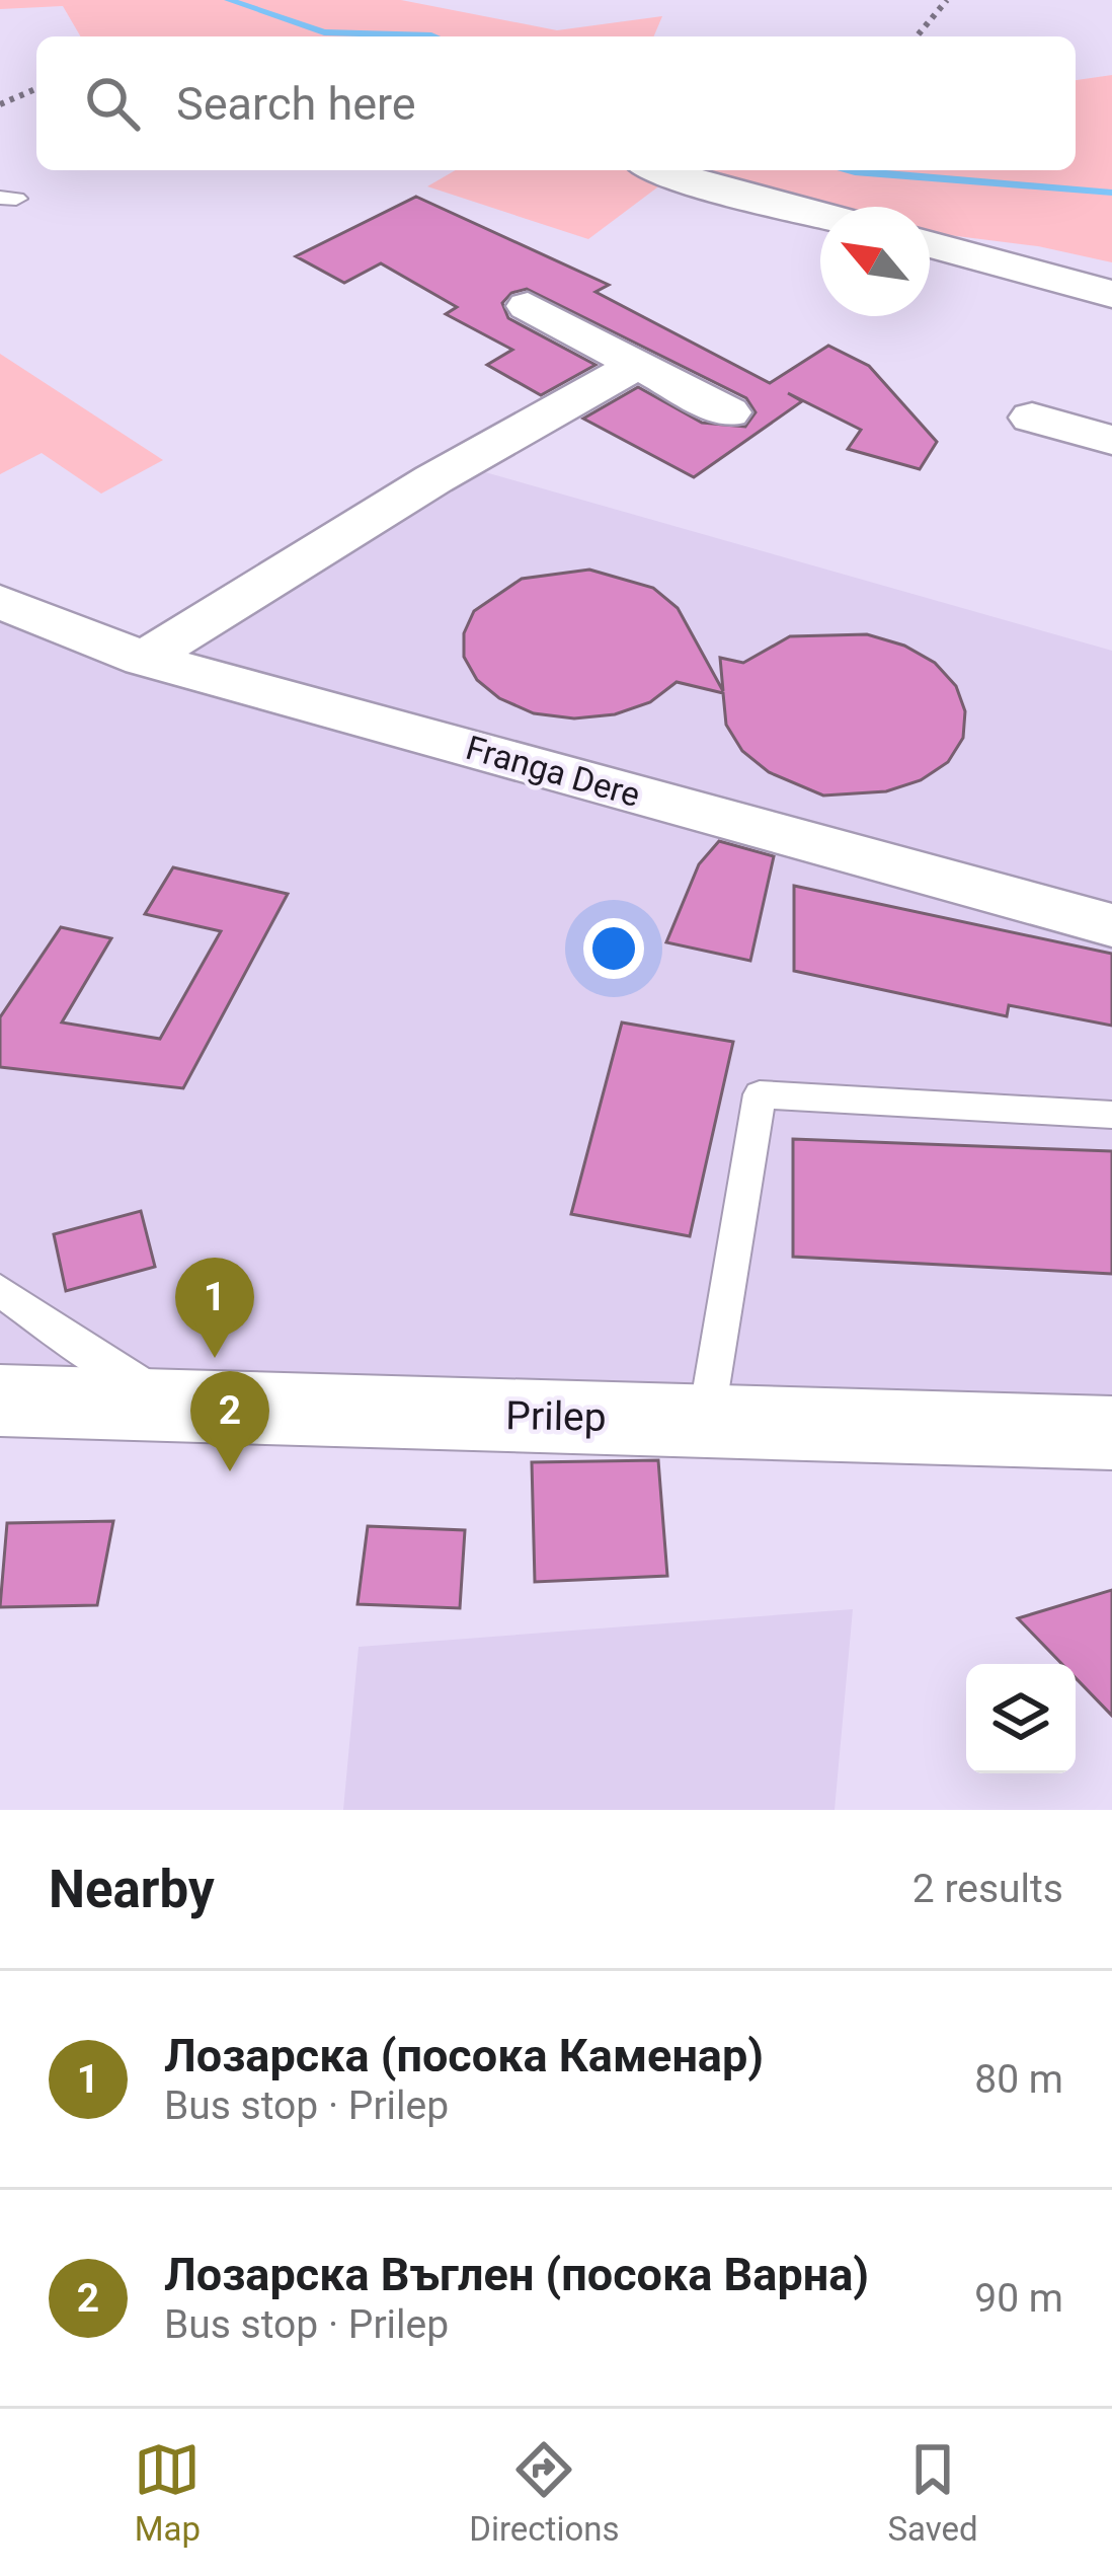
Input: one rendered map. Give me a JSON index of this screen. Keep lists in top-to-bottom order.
{
  "streets": {
    "street": ["Franga Dere", "Prilep"]
  },
  "north": "top left",
  "page": {
    "search": "Search here",
    "pins": ["1", "2"],
    "heading": ["Nearby", "2 results"],
    "list": [
      {
        "mark": "1",
        "name": "Лозарска (посока Каменар)",
        "note": "Bus stop · Prilep",
        "value": "80 m"
      },
      {
        "mark": "2",
        "name": "Лозарска Въглен (посока Варна)",
        "note": "Bus stop · Prilep",
        "value": "90 m"
      }
    ],
    "nav": ["Map", "Directions", "Saved"]
  }
}
